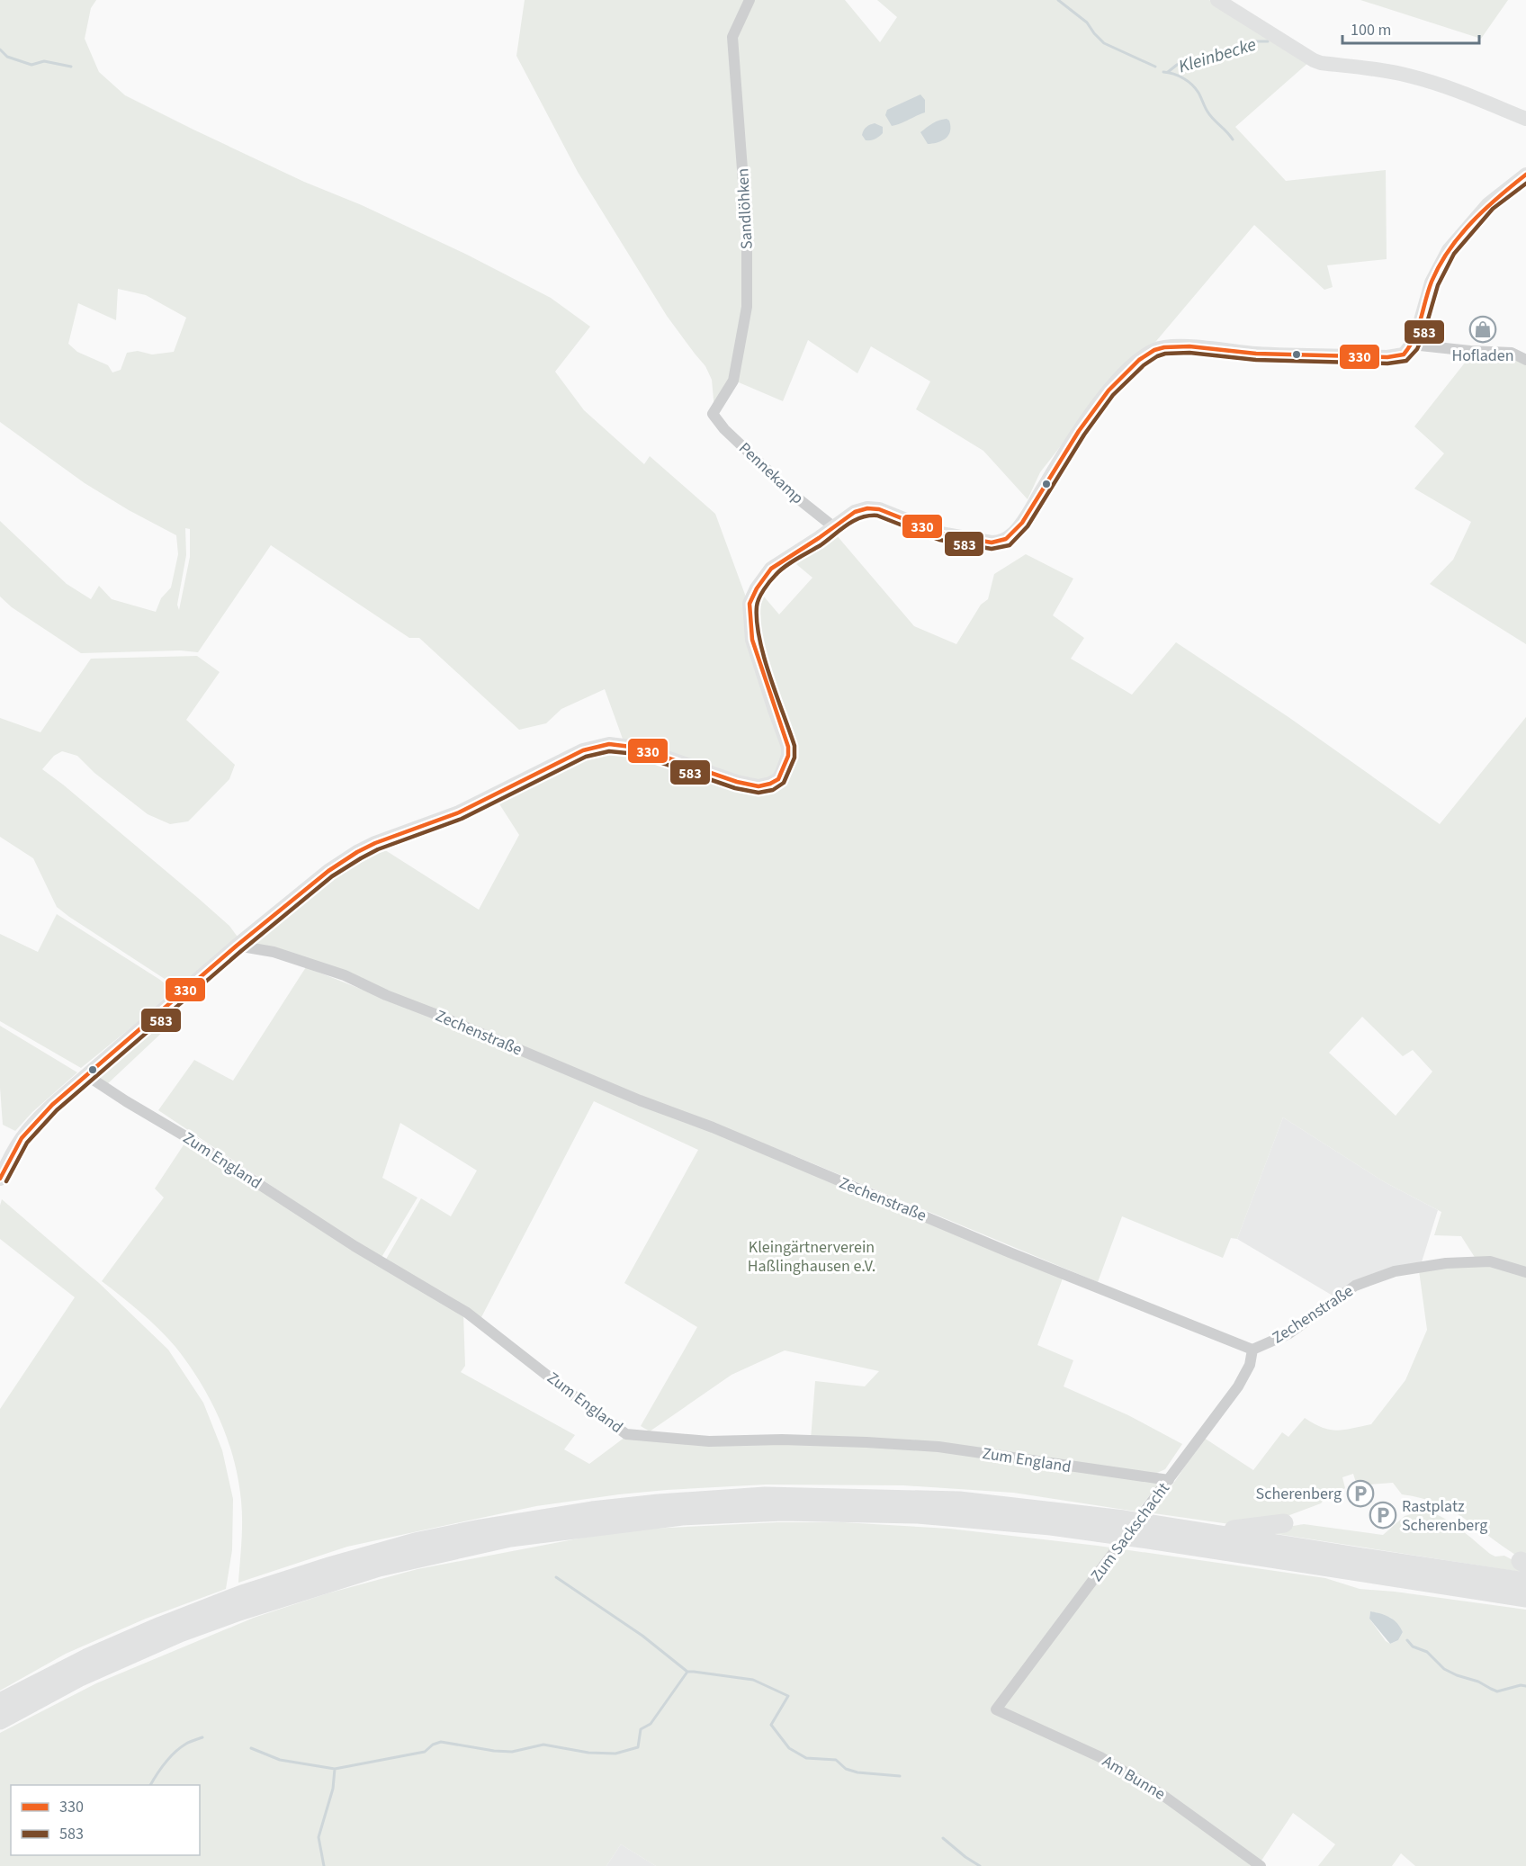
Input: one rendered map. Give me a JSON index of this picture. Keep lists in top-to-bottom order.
{
  "streets": {
    "street": [
      "Sandlöhken",
      "Pennekamp",
      "Zechenstraße",
      "Zum England",
      "Zum Sackschacht",
      "Am Bunne"
    ]
  },
  "crossings": [
    ["Sandlöhken", "Pennekamp"],
    ["Zechenstraße", "Zum Sackschacht"],
    ["Zum England", "Zum Sackschacht"],
    ["Zum Sackschacht", "Am Bunne"]
  ],
  "water": ["Kleinbecke"],
  "parks": ["Kleingärtnerverein Haßlinghausen e.V."],
  "places": {
    "shop": ["Hofladen"],
    "parking": ["Scherenberg", "Rastplatz Scherenberg"]
  },
  "lines": ["transit line 330", "transit line 583"],
  "legend": ["330", "583"],
  "scale_bar": "100 m"
}
